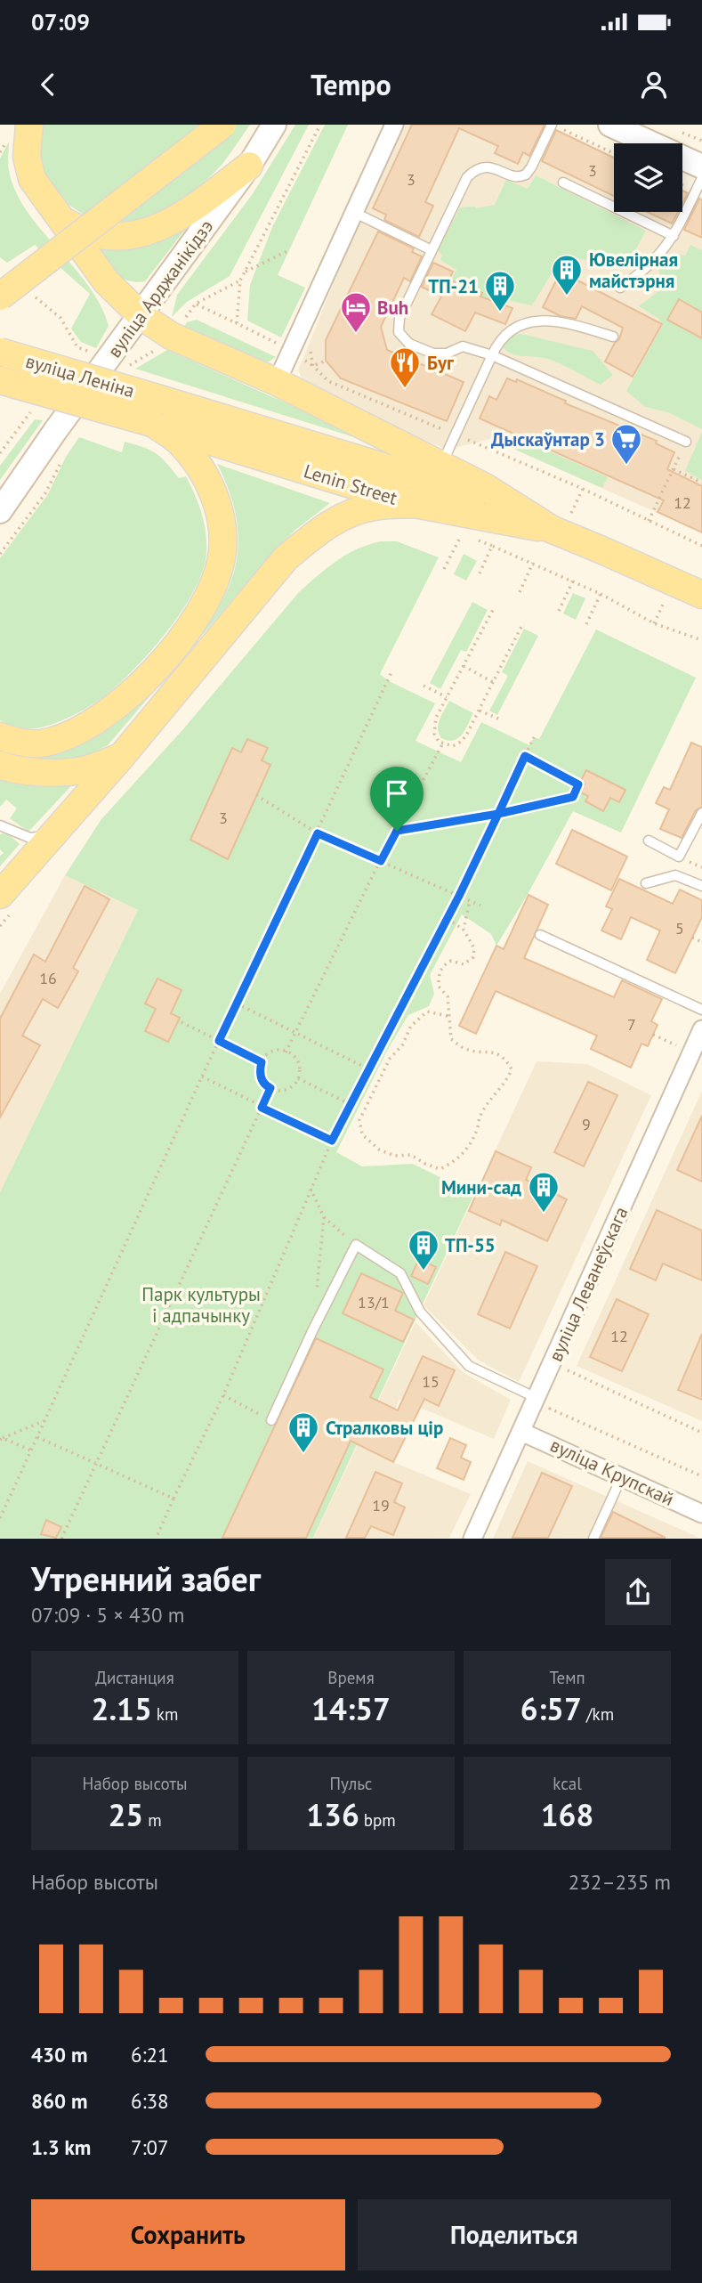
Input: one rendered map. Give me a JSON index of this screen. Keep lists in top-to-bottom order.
{
  "streets": {
    "main road": ["вуліца Арджанікідзэ", "вуліца Леніна", "Lenin Street"],
    "street": ["вуліца Леванеўскага", "вуліца Крупскай"]
  },
  "crossings": [
    ["вуліца Леніна", "Lenin Street"],
    ["вуліца Леванеўскага", "вуліца Крупскай"]
  ],
  "parks": ["Парк культуры і адпачынку"],
  "places": {
    "building": [
      "Ювелірная майстэрня",
      "ТП-21",
      "Мини-сад",
      "ТП-55",
      "Стралковы цір"
    ],
    "hotel": ["Buh"],
    "restaurant": ["Буг"],
    "supermarket": ["Дыскаўнтар 3"]
  },
  "house_numbers": [
    "3",
    "3",
    "12",
    "3",
    "5",
    "16",
    "7",
    "9",
    "13/1",
    "12",
    "15",
    "19"
  ],
  "page": {
    "status": "07:09",
    "header": "Tempo",
    "heading": ["Утренний забег", "07:09 · 5 × 430 m"],
    "stats": [
      ["Дистанция", "2.15 km"],
      ["Время", "14:57"],
      ["Темп", "6:57 /km"],
      ["Набор высоты", "25 m"],
      ["Пульс", "136 bpm"],
      ["kcal", "168"]
    ],
    "chart": ["Набор высоты", "232–235 m"],
    "list": [
      {
        "name": "430 m",
        "note": "6:21"
      },
      {
        "name": "860 m",
        "note": "6:38"
      },
      {
        "name": "1.3 km",
        "note": "7:07"
      }
    ],
    "buttons": ["Сохранить", "Поделиться"]
  }
}
